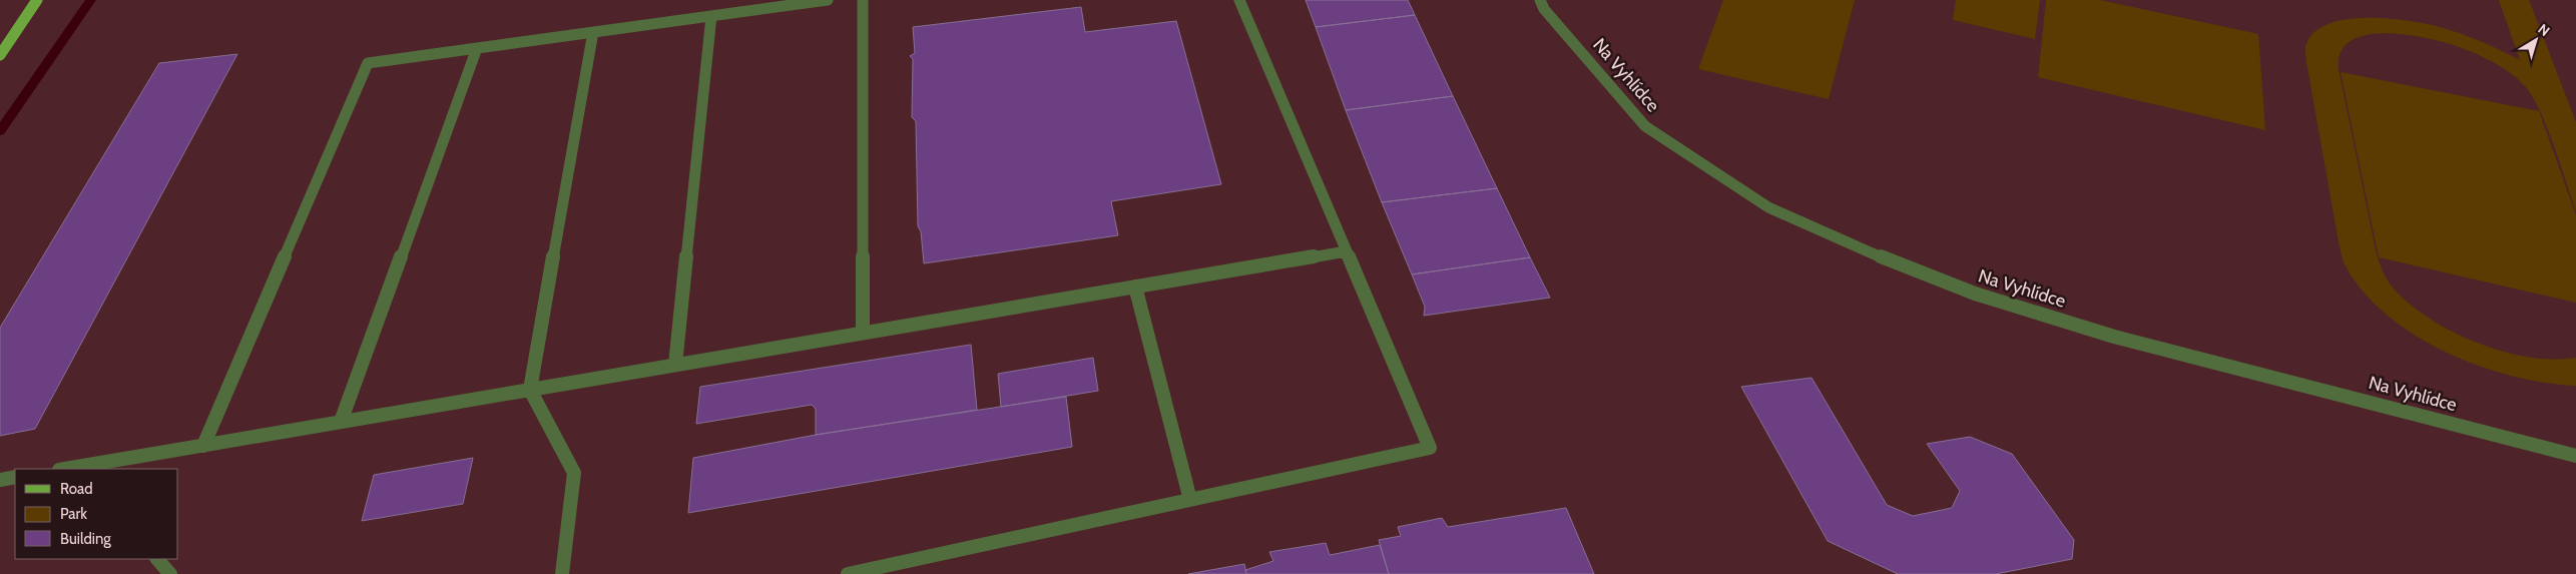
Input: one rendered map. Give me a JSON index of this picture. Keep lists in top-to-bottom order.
{
  "streets": {
    "street": ["Na Vyhlídce"]
  },
  "legend": ["Road", "Park", "Building"],
  "north": "top right"
}
